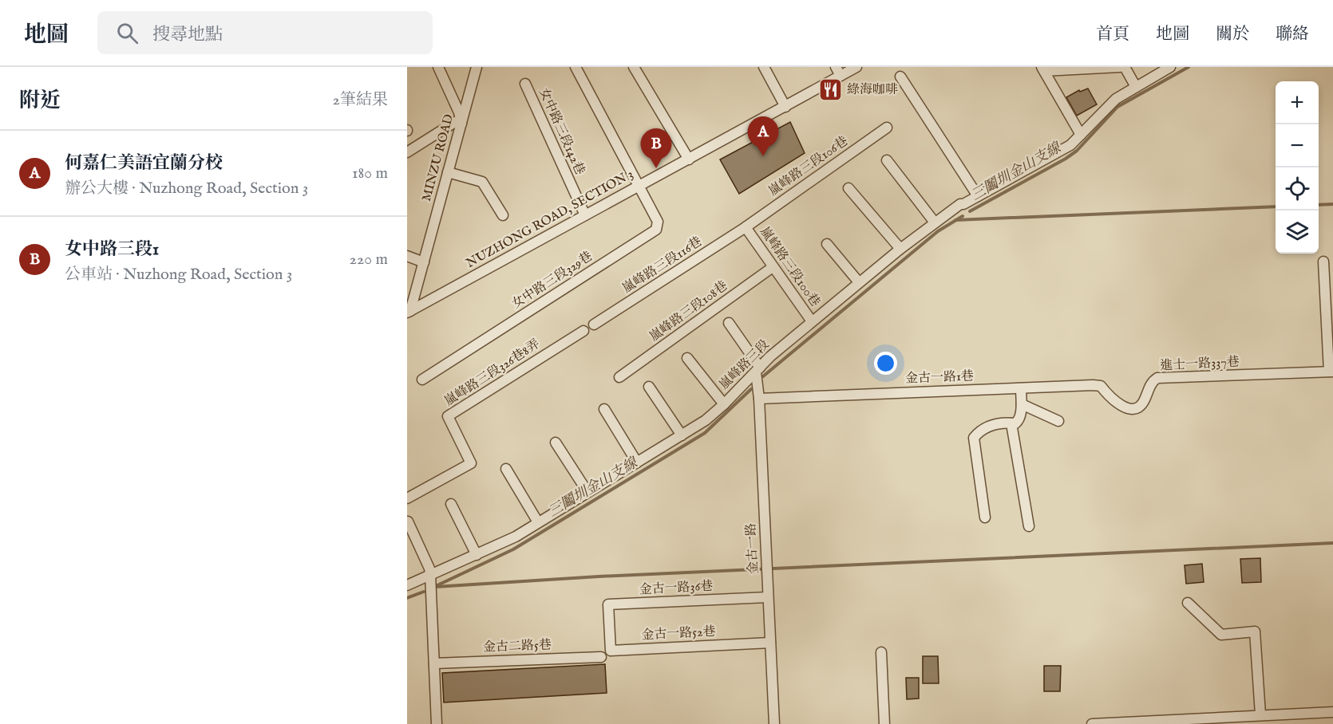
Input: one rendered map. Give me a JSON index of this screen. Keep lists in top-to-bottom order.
{
  "streets": {
    "street": [
      "女中路三段142巷",
      "MINZU ROAD",
      "嵐峰路三段106巷",
      "NUZHONG ROAD, SECTION 3",
      "嵐峰路三段116巷",
      "嵐峰路三段100巷",
      "女中路三段329巷",
      "嵐峰路三段108巷",
      "進士一路337巷",
      "嵐峰路三段",
      "嵐峰路三段326巷8弄",
      "金古一路1巷",
      "金古一路",
      "金古一路36巷",
      "金古一路52巷",
      "金古二路5巷"
    ]
  },
  "crossings": [
    ["女中路三段142巷", "NUZHONG ROAD, SECTION 3"],
    ["MINZU ROAD", "NUZHONG ROAD, SECTION 3"],
    ["嵐峰路三段106巷", "嵐峰路三段116巷"],
    ["嵐峰路三段106巷", "嵐峰路三段100巷"],
    ["NUZHONG ROAD, SECTION 3", "女中路三段329巷"],
    ["嵐峰路三段116巷", "嵐峰路三段100巷"],
    ["嵐峰路三段100巷", "嵐峰路三段108巷"],
    ["嵐峰路三段100巷", "嵐峰路三段"],
    ["進士一路337巷", "金古一路1巷"],
    ["嵐峰路三段", "金古一路"],
    ["金古一路1巷", "金古一路"],
    ["金古一路", "金古一路36巷"],
    ["金古一路", "金古一路52巷"],
    ["金古一路36巷", "金古一路52巷"]
  ],
  "water": ["三鬮圳金山支線"],
  "places": {
    "restaurant": ["綠海咖啡"]
  },
  "page": {
    "header": "地圖",
    "search": "搜尋地點",
    "nav": [
      "首頁",
      "地圖",
      "關於",
      "聯絡"
    ],
    "heading": ["附近", "2筆結果"],
    "map_buttons": ["+", "−"],
    "pins": ["A", "B"],
    "list": [
      {
        "mark": "A",
        "name": "何嘉仁美語宜蘭分校",
        "note": "辦公大樓 · Nuzhong Road, Section 3",
        "value": "180 m"
      },
      {
        "mark": "B",
        "name": "女中路三段1",
        "note": "公車站 · Nuzhong Road, Section 3",
        "value": "220 m"
      }
    ]
  }
}
